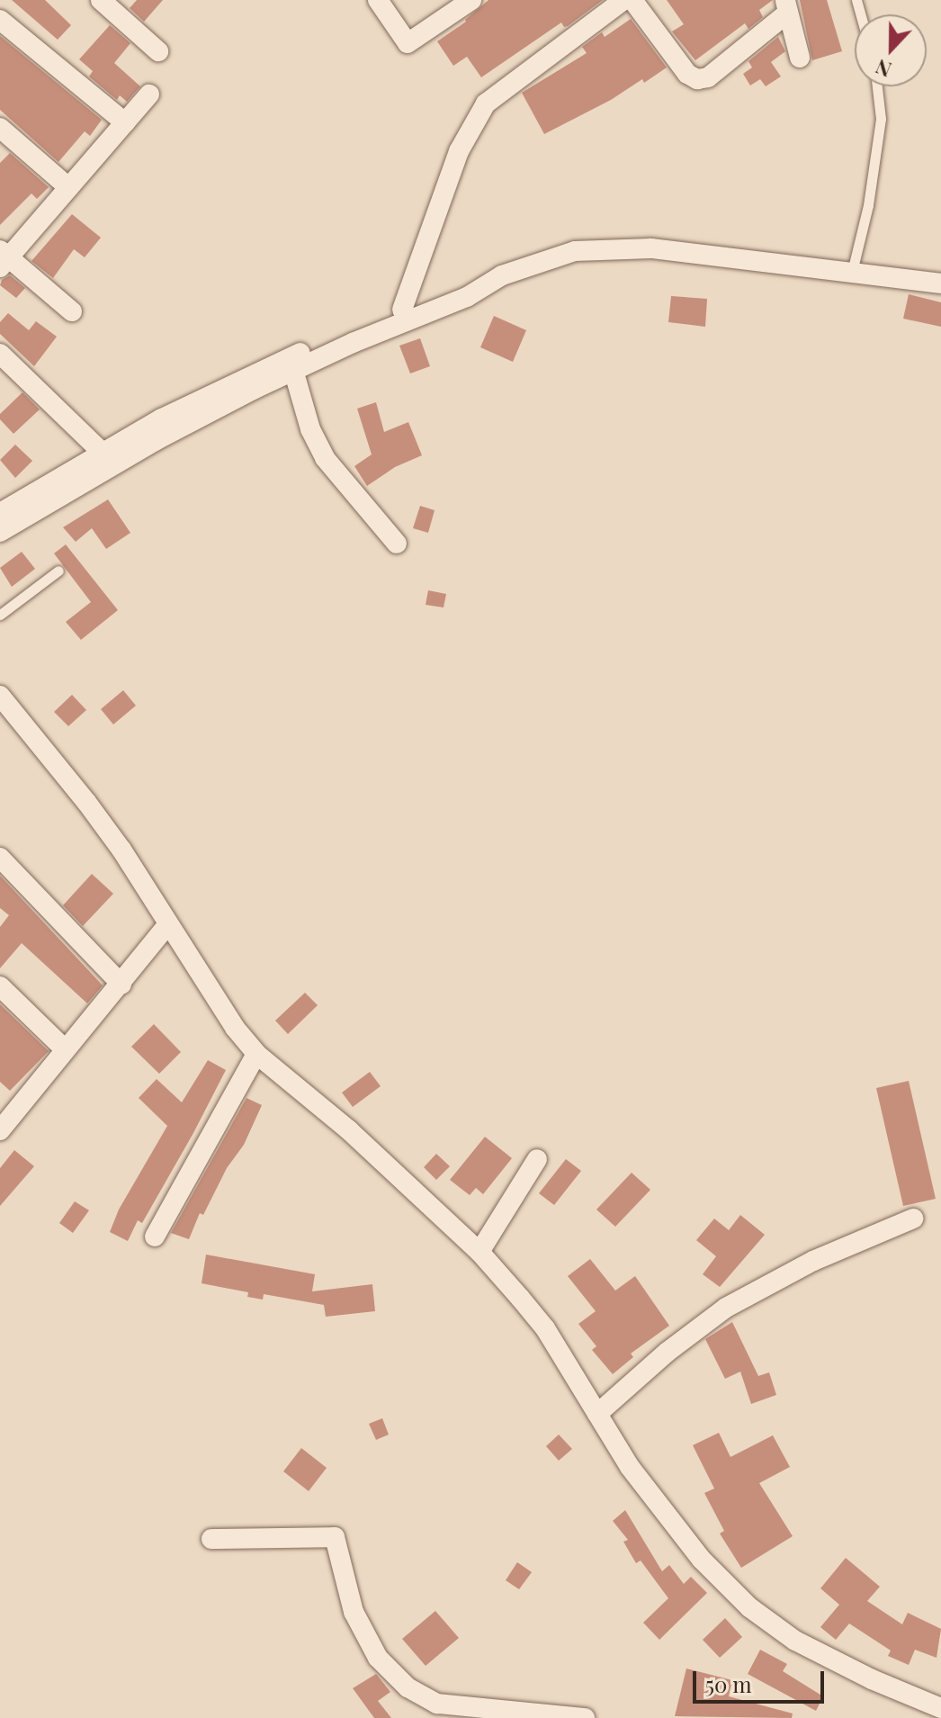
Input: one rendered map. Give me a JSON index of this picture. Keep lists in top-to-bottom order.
{
  "scale_bar": "50 m",
  "north": "bottom"
}
